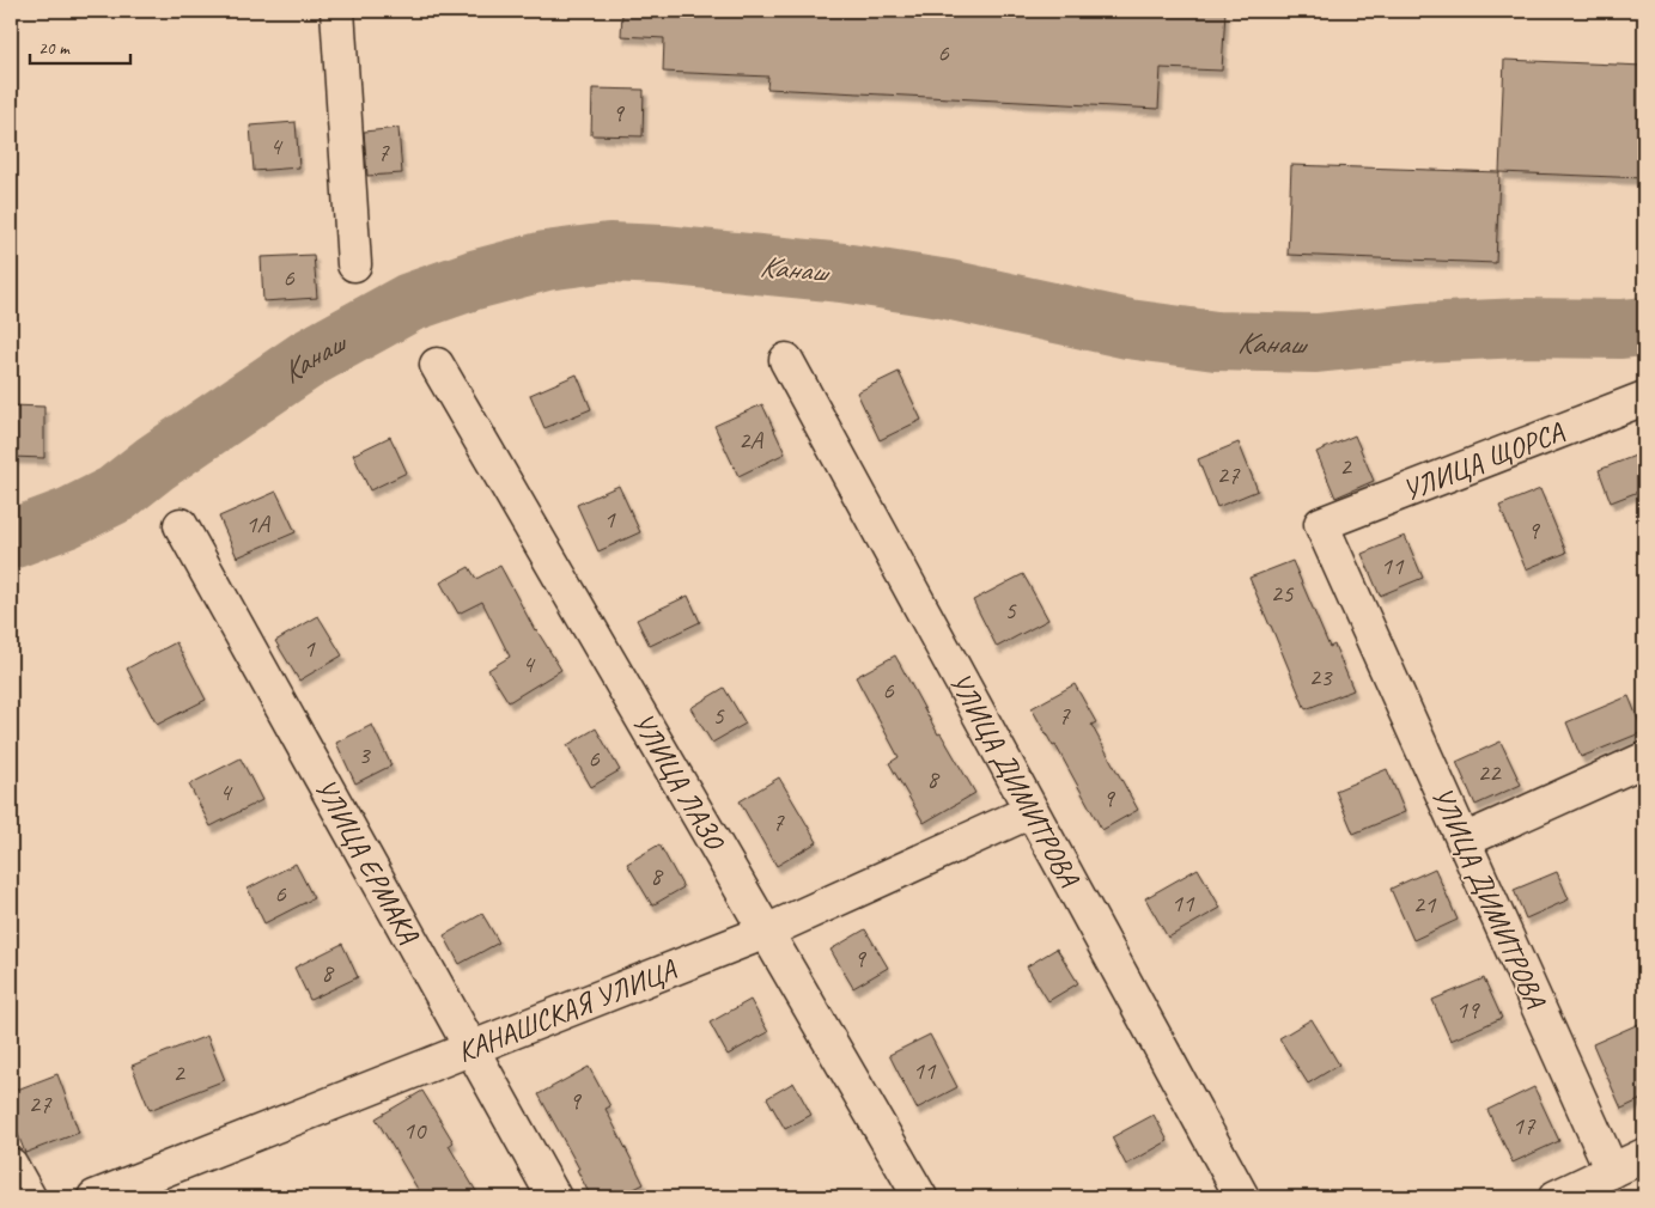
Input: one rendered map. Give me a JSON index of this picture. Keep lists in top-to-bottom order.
{
  "streets": {
    "street": [
      "УЛИЦА ЩОРСА",
      "УЛИЦА ДИМИТРОВА",
      "УЛИЦА ЛАЗО",
      "УЛИЦА ЕРМАКА",
      "КАНАШСКАЯ УЛИЦА"
    ]
  },
  "crossings": [
    ["УЛИЦА ЩОРСА", "УЛИЦА ДИМИТРОВА"],
    ["УЛИЦА ДИМИТРОВА", "КАНАШСКАЯ УЛИЦА"],
    ["УЛИЦА ЛАЗО", "КАНАШСКАЯ УЛИЦА"],
    ["УЛИЦА ЕРМАКА", "КАНАШСКАЯ УЛИЦА"]
  ],
  "water": ["Канаш"],
  "house_numbers": [
    "6",
    "9",
    "4",
    "7",
    "6",
    "2А",
    "2",
    "27",
    "1",
    "1А",
    "9",
    "11",
    "25",
    "5",
    "1",
    "4",
    "23",
    "6",
    "5",
    "7",
    "3",
    "6",
    "22",
    "8",
    "4",
    "9",
    "7",
    "8",
    "6",
    "11",
    "21",
    "9",
    "8",
    "19",
    "11",
    "2",
    "9",
    "27",
    "17",
    "10"
  ],
  "scale_bar": "20 m"
}
